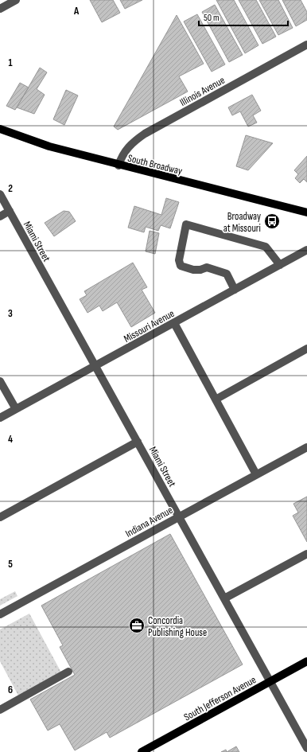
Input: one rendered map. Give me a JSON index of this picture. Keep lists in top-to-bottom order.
{
  "streets": {
    "main road": ["South Broadway", "South Jefferson Avenue"],
    "street": [
      "Illinois Avenue",
      "Miami Street",
      "Missouri Avenue",
      "Indiana Avenue"
    ]
  },
  "crossings": [
    ["Illinois Avenue", "South Broadway"],
    ["Miami Street", "Missouri Avenue"],
    ["Miami Street", "Indiana Avenue"],
    ["Miami Street", "South Jefferson Avenue"]
  ],
  "places": {
    "bus stop": ["Broadway at Missouri"],
    "office": ["Concordia Publishing House"]
  },
  "scale_bar": "50 m",
  "grid": {
    "columns": ["A"],
    "rows": [
      "1",
      "2",
      "3",
      "4",
      "5",
      "6"
    ]
  }
}
